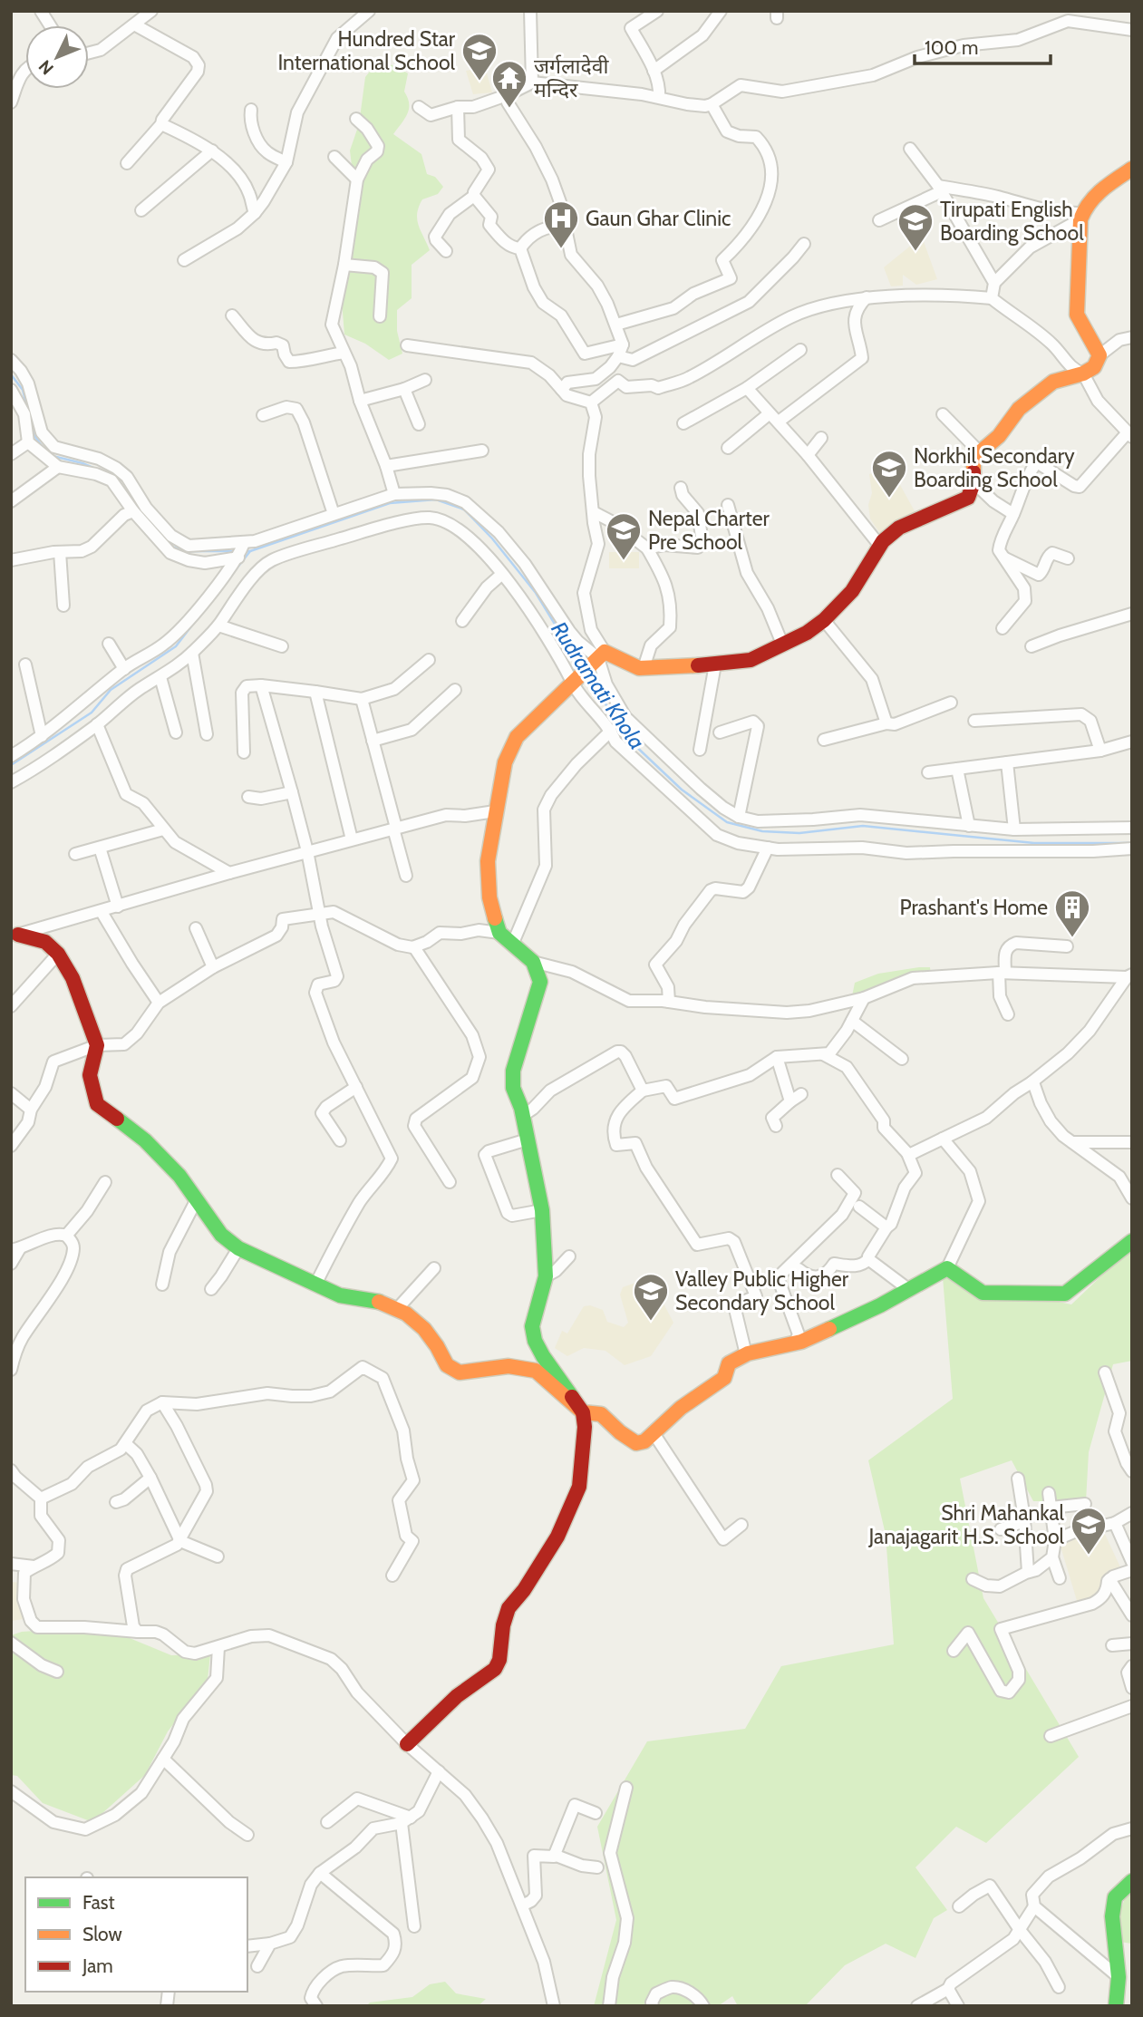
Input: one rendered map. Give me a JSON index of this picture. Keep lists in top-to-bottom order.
{
  "water": ["Rudramati Khola"],
  "places": {
    "school or university": [
      "Hundred Star International School",
      "Tirupati English Boarding School",
      "Norkhil Secondary Boarding School",
      "Nepal Charter Pre School",
      "Valley Public Higher Secondary School",
      "Shri Mahankal Janajagarit H.S. School"
    ],
    "temple": ["जर्गलादेवी मन्दिर"],
    "hospital": ["Gaun Ghar Clinic"],
    "building": ["Prashant's Home"]
  },
  "legend": ["Fast", "Slow", "Jam"],
  "scale_bar": "100 m",
  "north": "bottom left"
}
